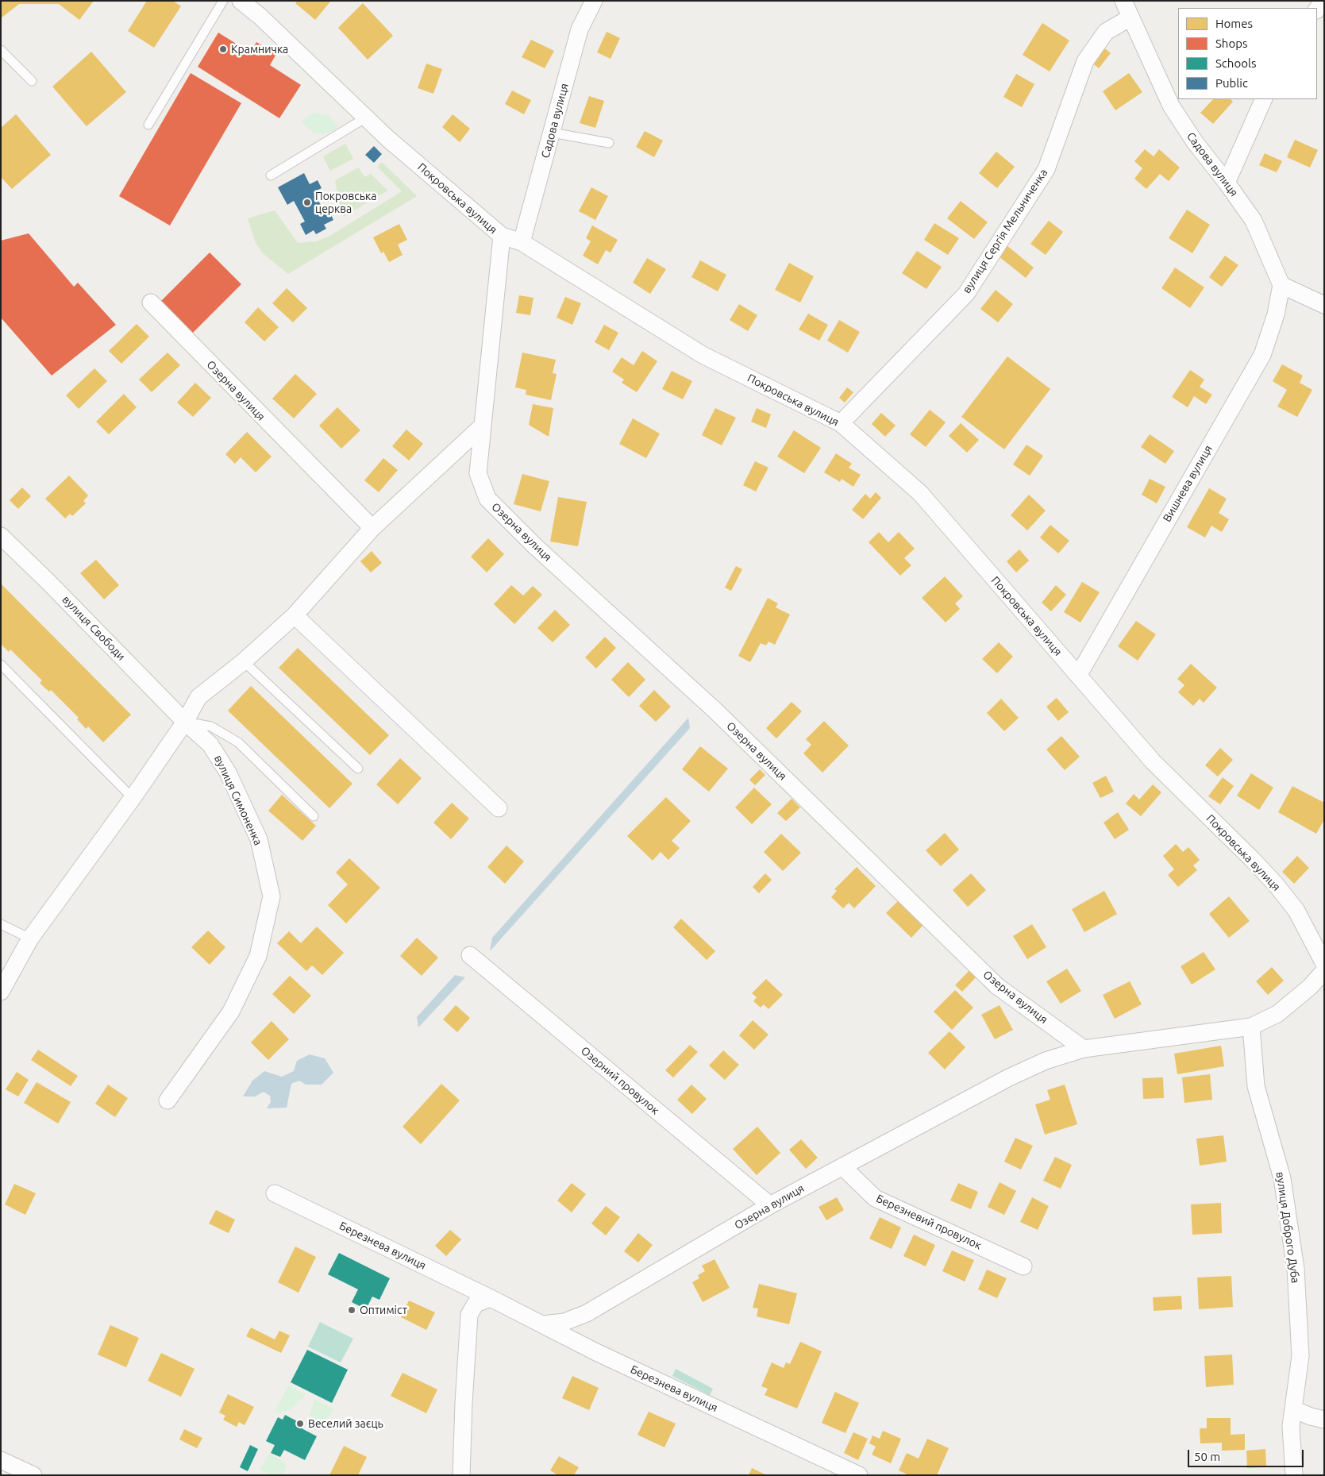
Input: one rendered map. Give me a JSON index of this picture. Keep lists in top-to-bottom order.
{
  "streets": {
    "street": [
      "Садова вулиця",
      "Покровська вулиця",
      "вулиця Сергія Мельниченка",
      "Озерна вулиця",
      "Вишнева вулиця",
      "вулиця Свободи",
      "вулиця Симоненка",
      "Озерний провулок",
      "Березневий провулок",
      "вулиця Доброго Дуба",
      "Березнева вулиця"
    ]
  },
  "crossings": [
    ["Садова вулиця", "Покровська вулиця"],
    ["Садова вулиця", "вулиця Сергія Мельниченка"],
    ["Садова вулиця", "Вишнева вулиця"],
    ["Покровська вулиця", "вулиця Сергія Мельниченка"],
    ["Покровська вулиця", "Озерна вулиця"],
    ["Покровська вулиця", "Вишнева вулиця"],
    ["Озерна вулиця", "Озерний провулок"],
    ["Озерна вулиця", "Березневий провулок"],
    ["Озерна вулиця", "вулиця Доброго Дуба"],
    ["Озерна вулиця", "Березнева вулиця"],
    ["вулиця Свободи", "вулиця Симоненка"]
  ],
  "places": [
    "Крамничка",
    "Покровська церква",
    "Оптиміст",
    "Веселий заєць"
  ],
  "legend": [
    "Homes",
    "Shops",
    "Schools",
    "Public"
  ],
  "scale_bar": "50 m"
}
